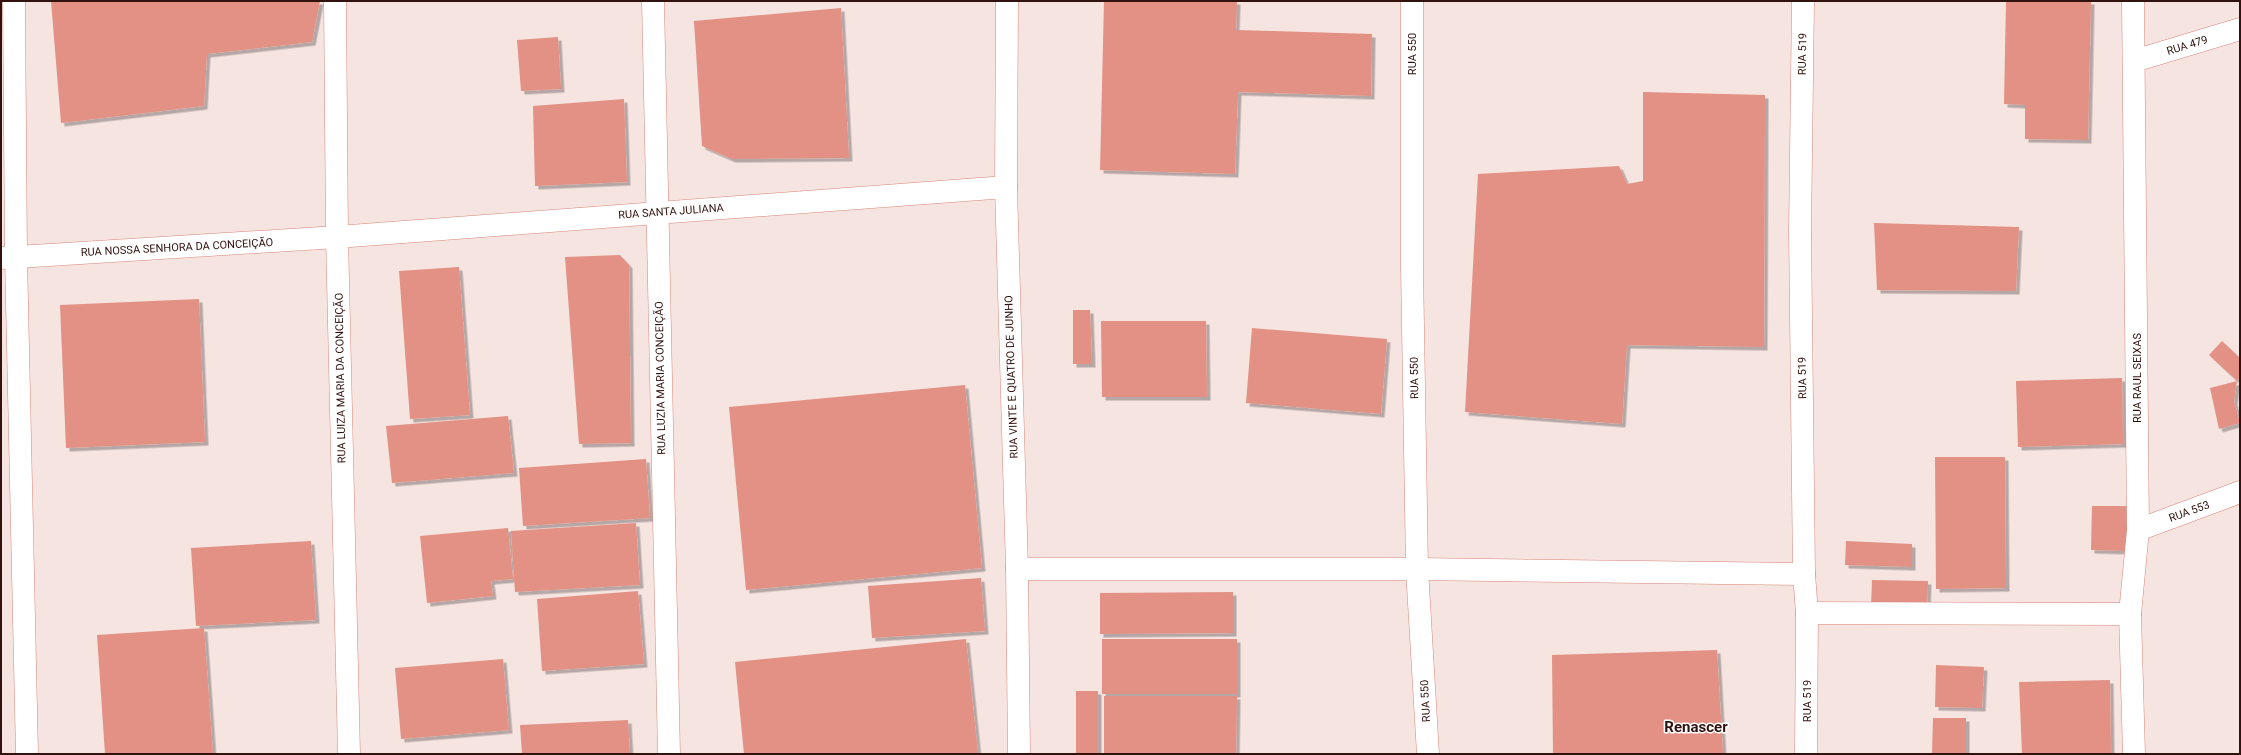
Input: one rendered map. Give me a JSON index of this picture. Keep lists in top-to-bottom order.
{
  "streets": {
    "street": [
      "RUA 479",
      "RUA 550",
      "RUA 519",
      "RUA SANTA JULIANA",
      "RUA NOSSA SENHORA DA CONCEIÇÃO",
      "RUA VINTE E QUATRO DE JUNHO",
      "RUA LUIZA MARIA DA CONCEIÇÃO",
      "RUA LUZIA MARIA CONCEIÇÃO",
      "RUA RAUL SEIXAS",
      "RUA 553"
    ]
  },
  "crossings": [
    ["RUA 479", "RUA RAUL SEIXAS"],
    ["RUA SANTA JULIANA", "RUA NOSSA SENHORA DA CONCEIÇÃO"],
    ["RUA SANTA JULIANA", "RUA VINTE E QUATRO DE JUNHO"],
    ["RUA SANTA JULIANA", "RUA LUIZA MARIA DA CONCEIÇÃO"],
    ["RUA SANTA JULIANA", "RUA LUZIA MARIA CONCEIÇÃO"],
    ["RUA NOSSA SENHORA DA CONCEIÇÃO", "RUA LUIZA MARIA DA CONCEIÇÃO"],
    ["RUA RAUL SEIXAS", "RUA 553"]
  ],
  "districts": ["Renascer"]
}
